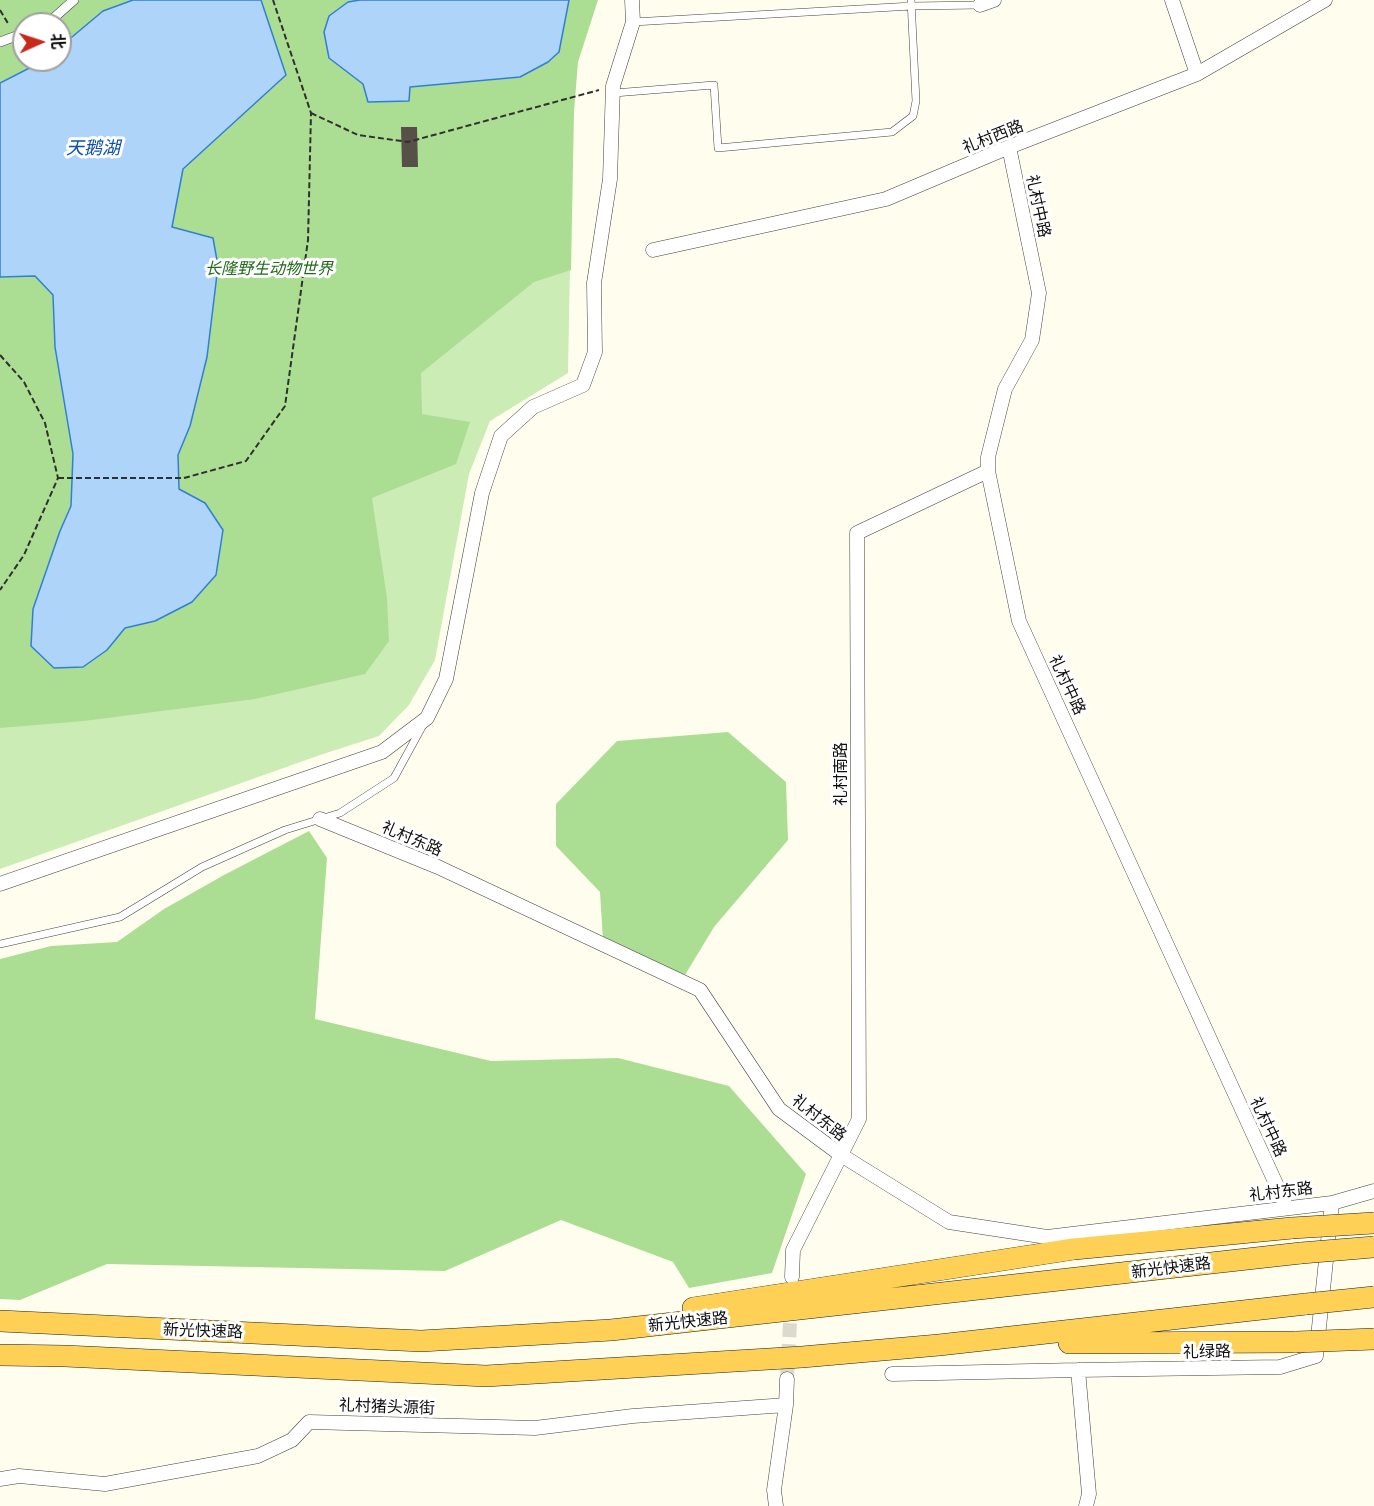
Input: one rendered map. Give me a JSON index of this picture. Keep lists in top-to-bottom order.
{
  "streets": {
    "highway": ["新光快速路"],
    "street": [
      "礼村西路",
      "礼村中路",
      "礼村南路",
      "礼村东路",
      "礼绿路",
      "礼村猪头源街"
    ]
  },
  "crossings": [
    ["礼村西路", "礼村中路"],
    ["礼村中路", "礼村南路"],
    ["礼村中路", "礼村东路"],
    ["礼村南路", "礼村东路"],
    ["礼村东路", "礼绿路"]
  ],
  "water": ["天鹅湖"],
  "parks": ["长隆野生动物世界"],
  "north": "right"
}
